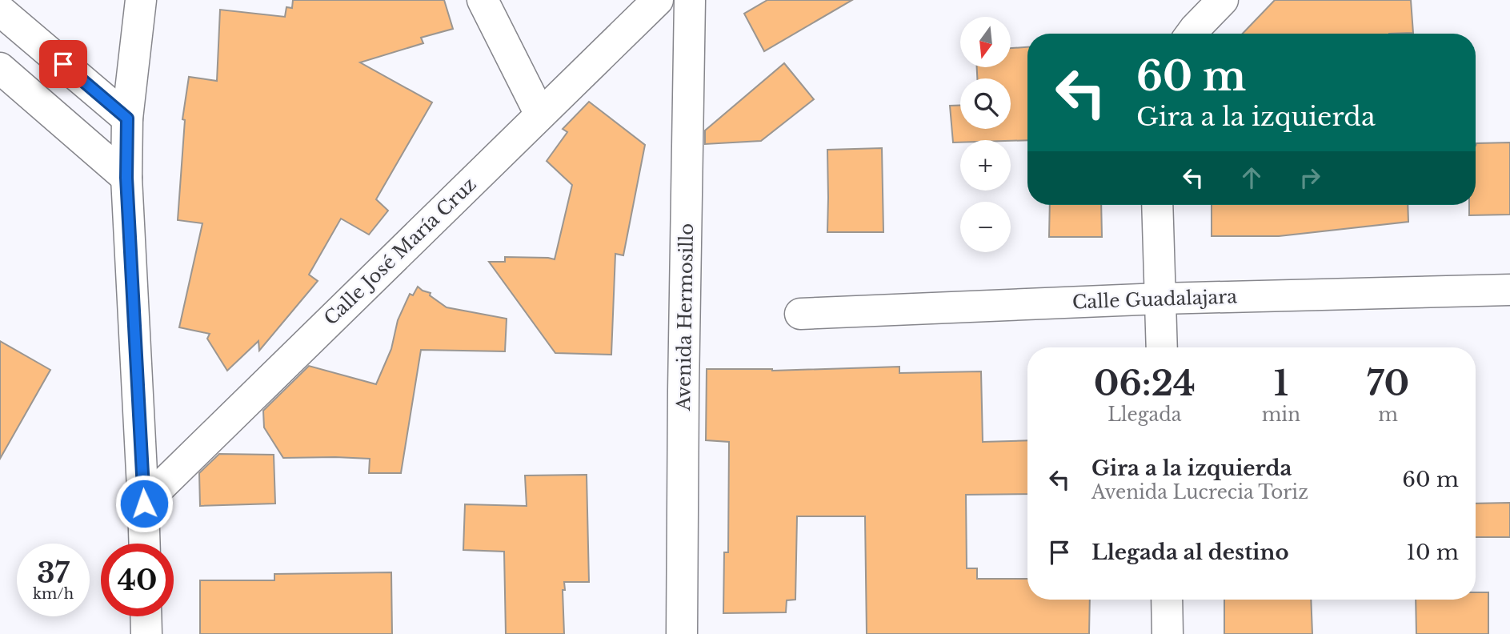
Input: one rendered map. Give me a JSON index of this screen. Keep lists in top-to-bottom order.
{
  "streets": {
    "street": ["Calle José María Cruz", "Calle Guadalajara", "Avenida Hermosillo"]
  },
  "north": "bottom",
  "page": {
    "map_buttons": ["+", "−"],
    "turn": ["60 m", "Gira a la izquierda"],
    "eta": [
      "06:24",
      "Llegada",
      "1",
      "min",
      "70",
      "m"
    ],
    "list": [
      {
        "name": "Gira a la izquierda",
        "note": "Avenida Lucrecia Toriz",
        "value": "60 m"
      },
      {
        "name": "Llegada al destino",
        "value": "10 m"
      }
    ],
    "speed": "37 km/h",
    "limit": "40"
  }
}
